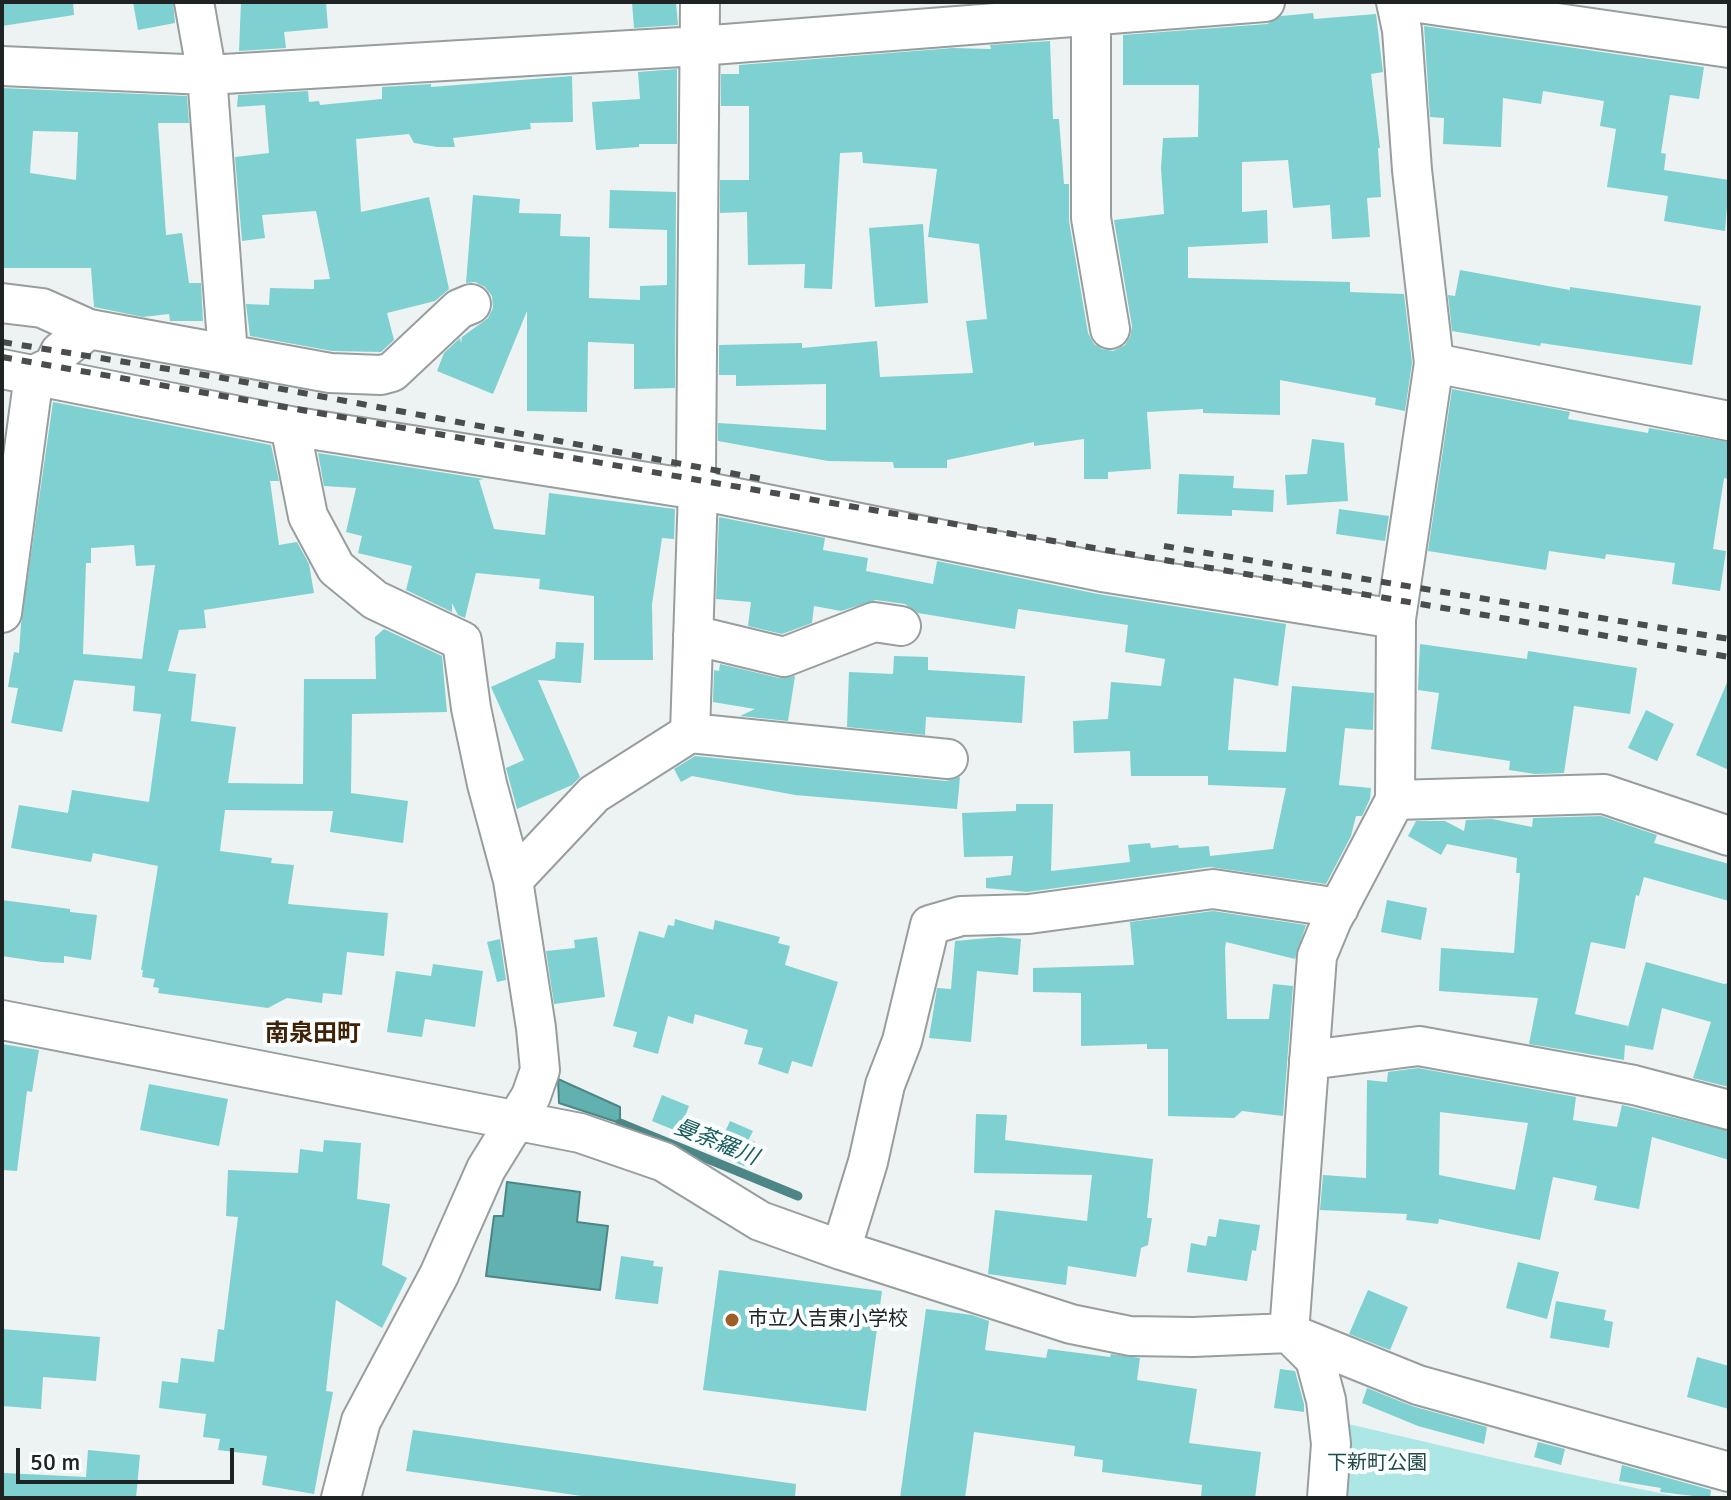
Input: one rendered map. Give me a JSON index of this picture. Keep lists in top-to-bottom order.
{
  "districts": ["南泉田町"],
  "water": ["曼荼羅川"],
  "parks": ["下新町公園"],
  "places": ["市立人吉東小学校"],
  "scale_bar": "50 m"
}
